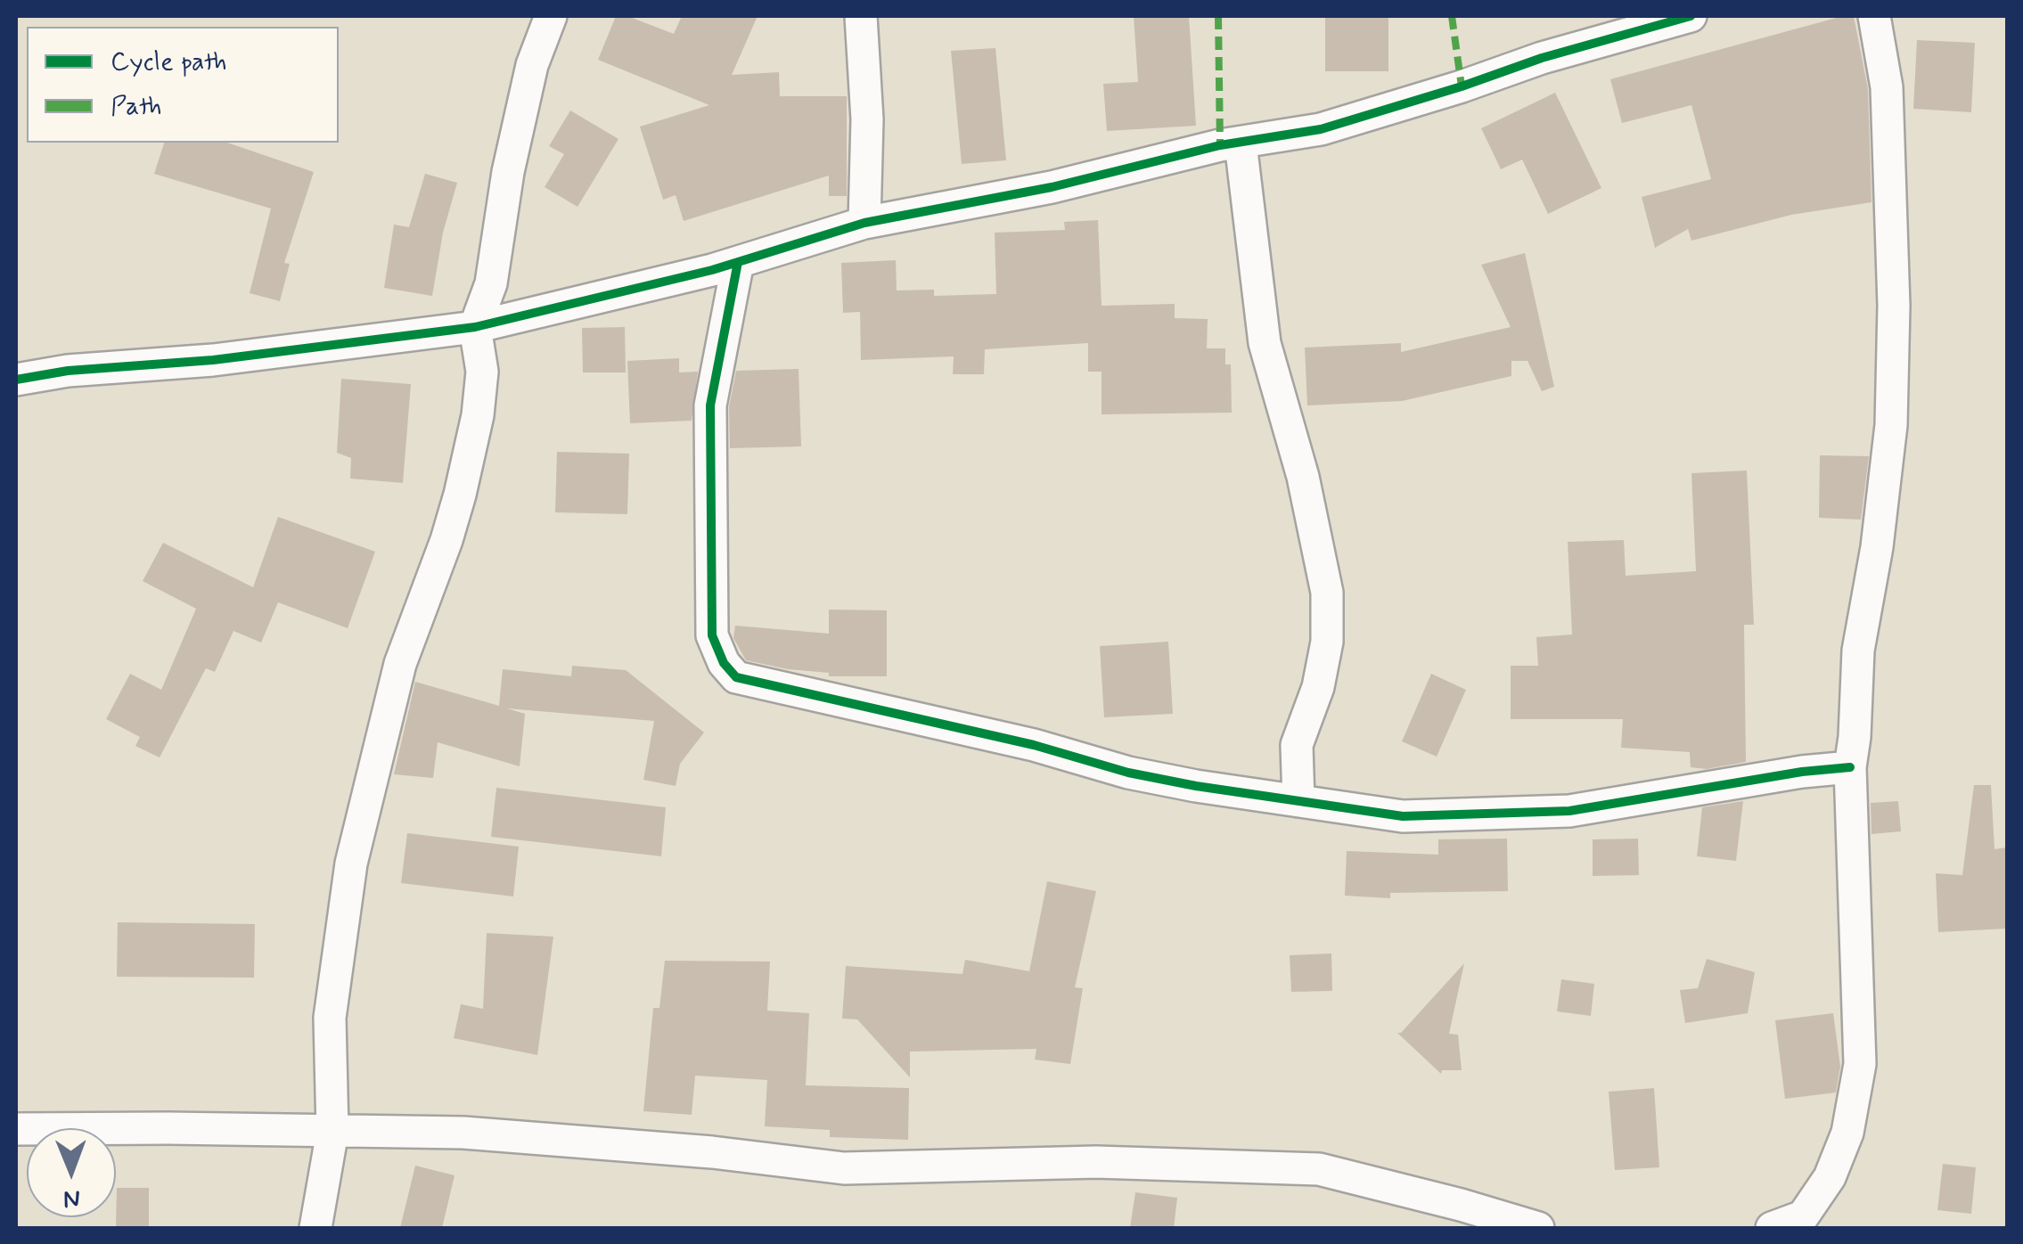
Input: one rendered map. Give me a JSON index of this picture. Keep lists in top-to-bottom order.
{
  "legend": ["Cycle path", "Path"],
  "north": "bottom"
}
